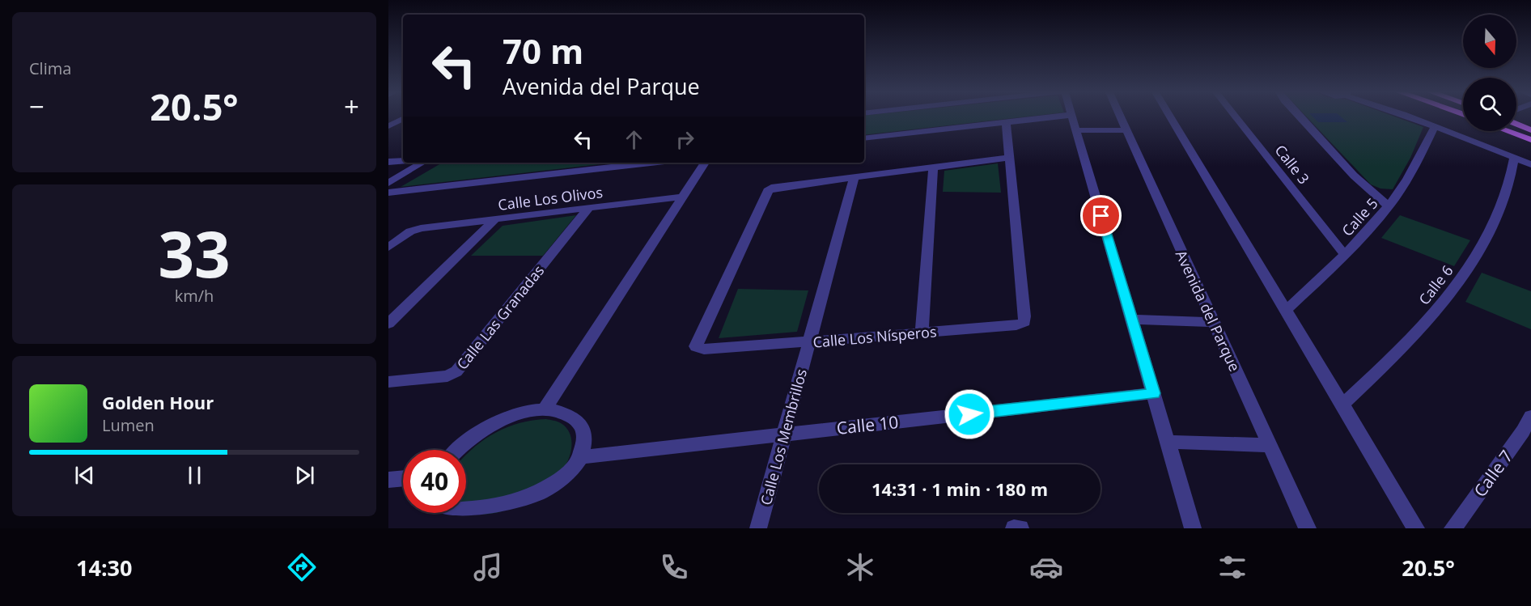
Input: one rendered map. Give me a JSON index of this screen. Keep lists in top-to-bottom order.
{
  "streets": {
    "street": [
      "Calle 3",
      "Calle Los Olivos",
      "Calle 5",
      "Calle 6",
      "Avenida del Parque",
      "Calle Las Granadas",
      "Calle Los Nísperos",
      "Calle 10",
      "Calle Los Membrillos",
      "Calle 7"
    ]
  },
  "crossings": [
    ["Calle 3", "Calle 5"],
    ["Calle Los Olivos", "Calle Las Granadas"],
    ["Calle Los Nísperos", "Calle Los Membrillos"],
    ["Calle 10", "Calle Los Membrillos"]
  ],
  "north": "bottom",
  "page": {
    "tile": [
      "Clima",
      ["33", "km/h"]
    ],
    "turn": ["70 m", "Avenida del Parque"],
    "heat": ["−", "20.5°", "+"],
    "song": ["Golden Hour", "Lumen"],
    "limit": "40",
    "trip": "14:31 · 1 min · 180 m",
    "tabs": ["14:30", "20.5°"]
  }
}
